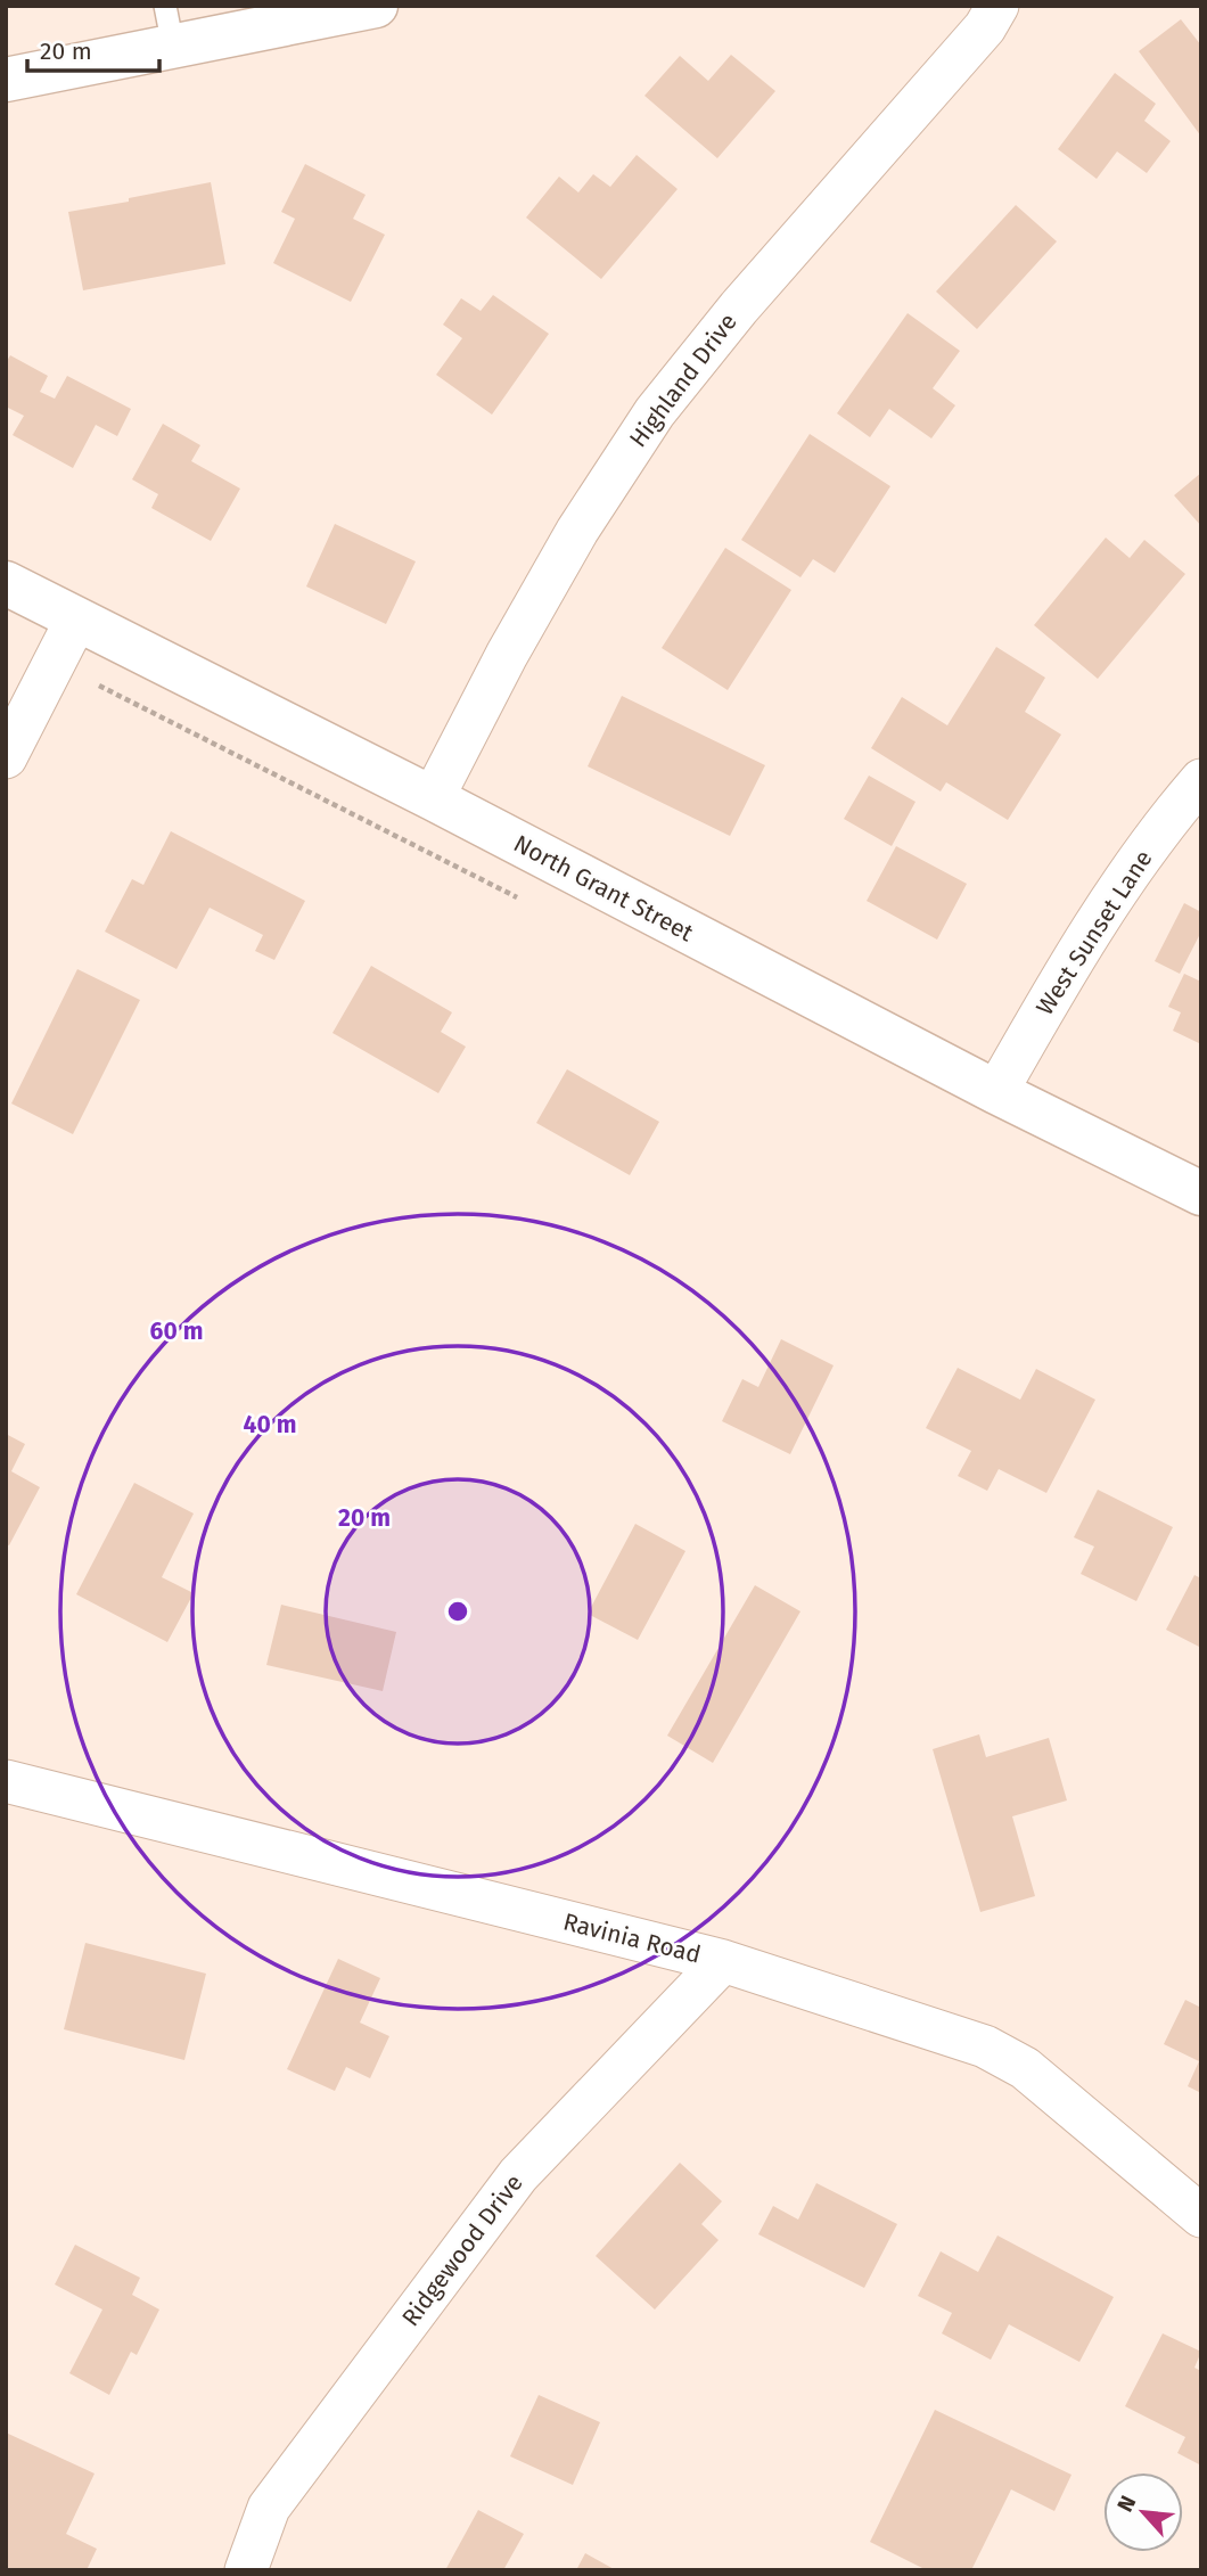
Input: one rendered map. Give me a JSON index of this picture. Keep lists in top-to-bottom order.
{
  "streets": {
    "street": [
      "Highland Drive",
      "North Grant Street",
      "West Sunset Lane",
      "Ravinia Road",
      "Ridgewood Drive"
    ]
  },
  "crossings": [
    ["Highland Drive", "North Grant Street"],
    ["North Grant Street", "West Sunset Lane"],
    ["Ravinia Road", "Ridgewood Drive"]
  ],
  "scale_bar": "20 m",
  "north": "top left",
  "rings": ["60 m", "40 m", "20 m"]
}
